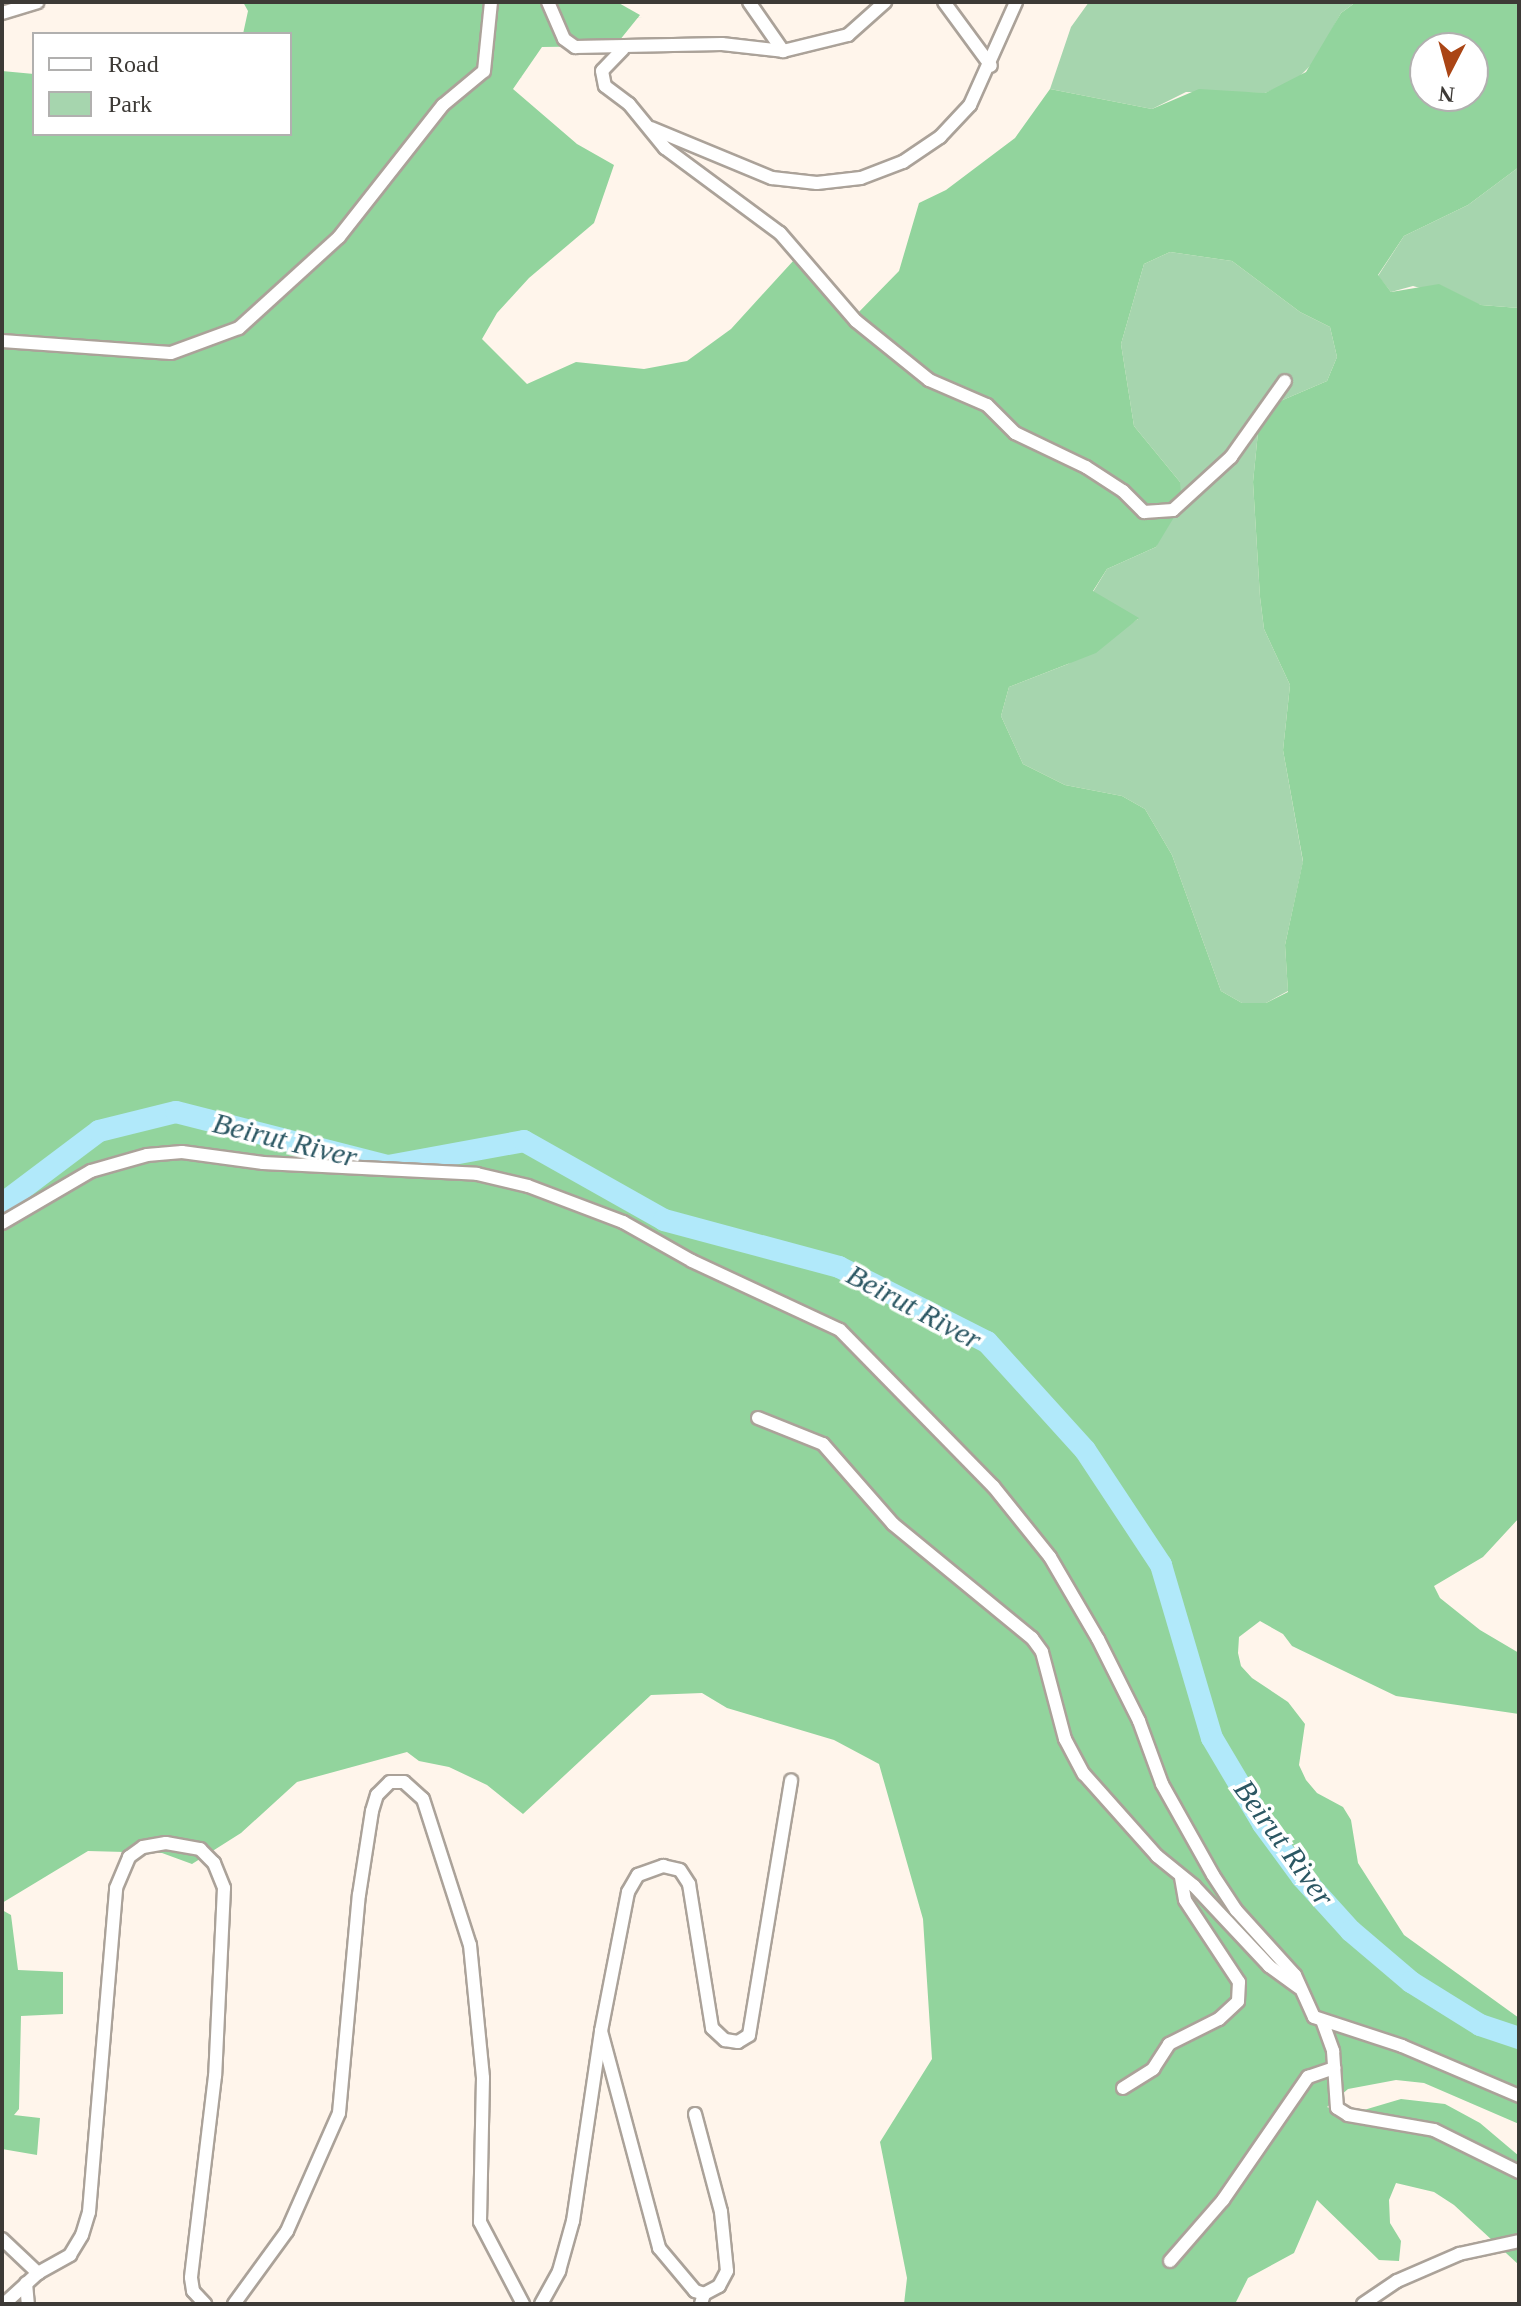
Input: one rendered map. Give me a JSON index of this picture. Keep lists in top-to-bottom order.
{
  "water": ["Beirut River"],
  "legend": ["Road", "Park"],
  "north": "bottom"
}
